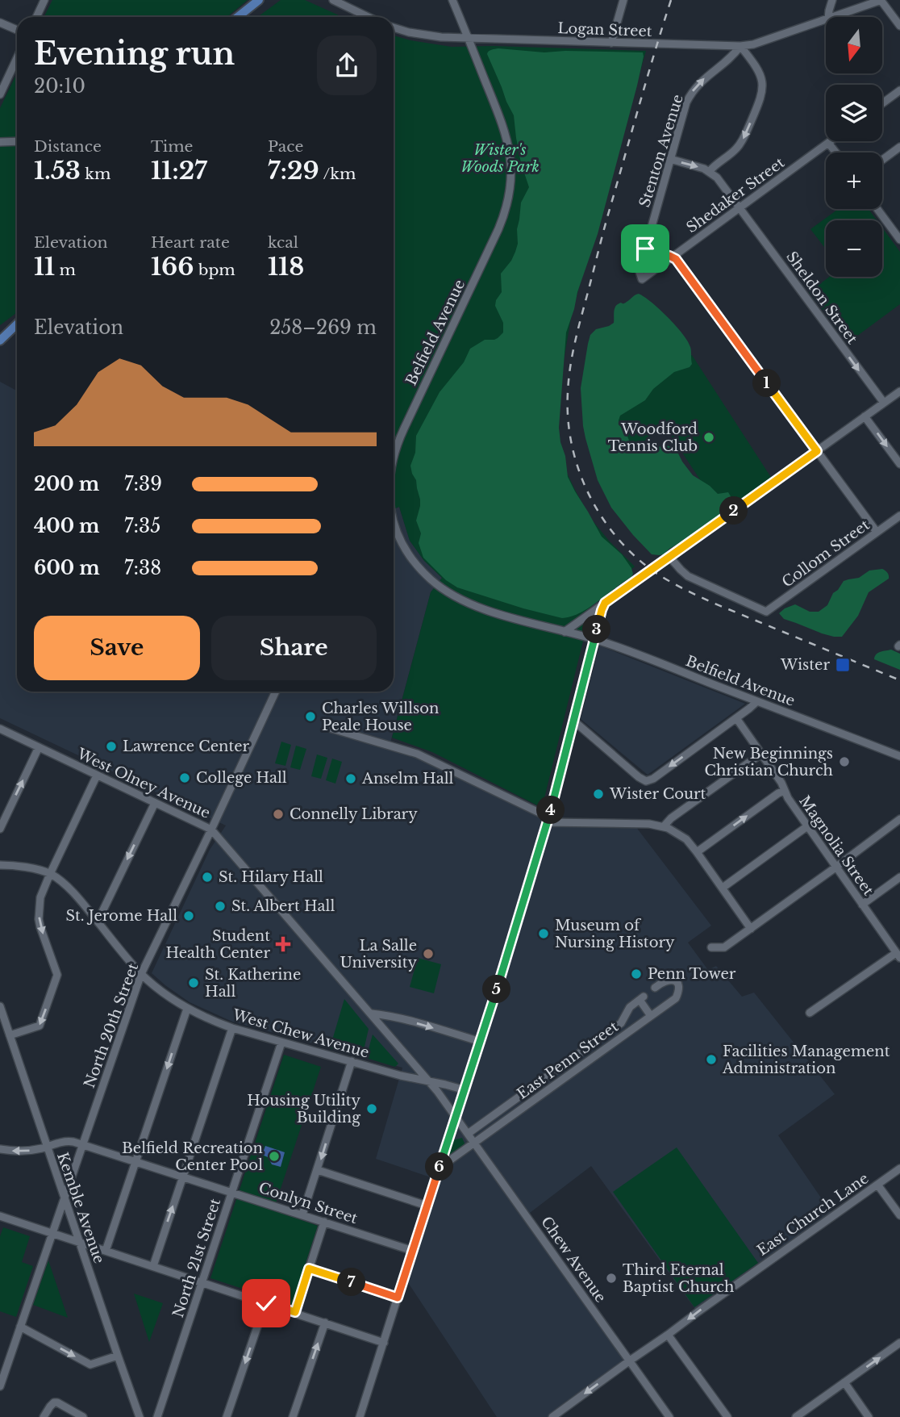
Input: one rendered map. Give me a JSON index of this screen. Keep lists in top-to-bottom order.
{
  "streets": {
    "street": [
      "Logan Street",
      "Stenton Avenue",
      "Shedaker Street",
      "Sheldon Street",
      "Belfield Avenue",
      "Collom Street",
      "West Olney Avenue",
      "Magnolia Street",
      "North 20th Street",
      "West Chew Avenue",
      "East Penn Street",
      "Conlyn Street",
      "Kemble Avenue",
      "East Church Lane",
      "North 21st Street",
      "Chew Avenue"
    ]
  },
  "crossings": [
    ["Logan Street", "Stenton Avenue"],
    ["Logan Street", "Belfield Avenue"],
    ["Stenton Avenue", "Shedaker Street"],
    ["Shedaker Street", "Sheldon Street"],
    ["West Olney Avenue", "North 20th Street"],
    ["West Olney Avenue", "West Chew Avenue"],
    ["West Olney Avenue", "Chew Avenue"],
    ["North 20th Street", "West Chew Avenue"],
    ["North 20th Street", "Conlyn Street"],
    ["North 20th Street", "Kemble Avenue"],
    ["West Chew Avenue", "North 21st Street"],
    ["East Penn Street", "Chew Avenue"],
    ["Conlyn Street", "Kemble Avenue"],
    ["Conlyn Street", "North 21st Street"],
    ["East Church Lane", "Chew Avenue"]
  ],
  "one_way": ["Stenton Avenue", "Sheldon Street", "East Church Lane"],
  "parks": ["Wister's Woods Park"],
  "places": {
    "other": [
      "Woodford Tennis Club",
      "Charles Willson Peale House",
      "Lawrence Center",
      "New Beginnings Christian Church",
      "College Hall",
      "Anselm Hall",
      "Wister Court",
      "Connelly Library",
      "St. Hilary Hall",
      "St. Albert Hall",
      "St. Jerome Hall",
      "Museum of Nursing History",
      "La Salle University",
      "Penn Tower",
      "St. Katherine Hall",
      "Facilities Management Administration",
      "Housing Utility Building",
      "Belfield Recreation Center Pool",
      "Third Eternal Baptist Church"
    ],
    "transit": ["Wister"],
    "health": ["Student Health Center"]
  },
  "north": "bottom",
  "page": {
    "map_buttons": ["+", "−"],
    "heading": ["Evening run", "20:10"],
    "stats": [
      ["Distance", "1.53 km"],
      ["Time", "11:27"],
      ["Pace", "7:29 /km"],
      ["Elevation", "11 m"],
      ["Heart rate", "166 bpm"],
      ["kcal", "118"]
    ],
    "chart": ["Elevation", "258–269 m"],
    "pins": [
      "1",
      "2",
      "3",
      "4",
      "5",
      "6",
      "7"
    ],
    "list": [
      {
        "name": "200 m",
        "note": "7:39"
      },
      {
        "name": "400 m",
        "note": "7:35"
      },
      {
        "name": "600 m",
        "note": "7:38"
      }
    ],
    "buttons": ["Save", "Share"]
  }
}
